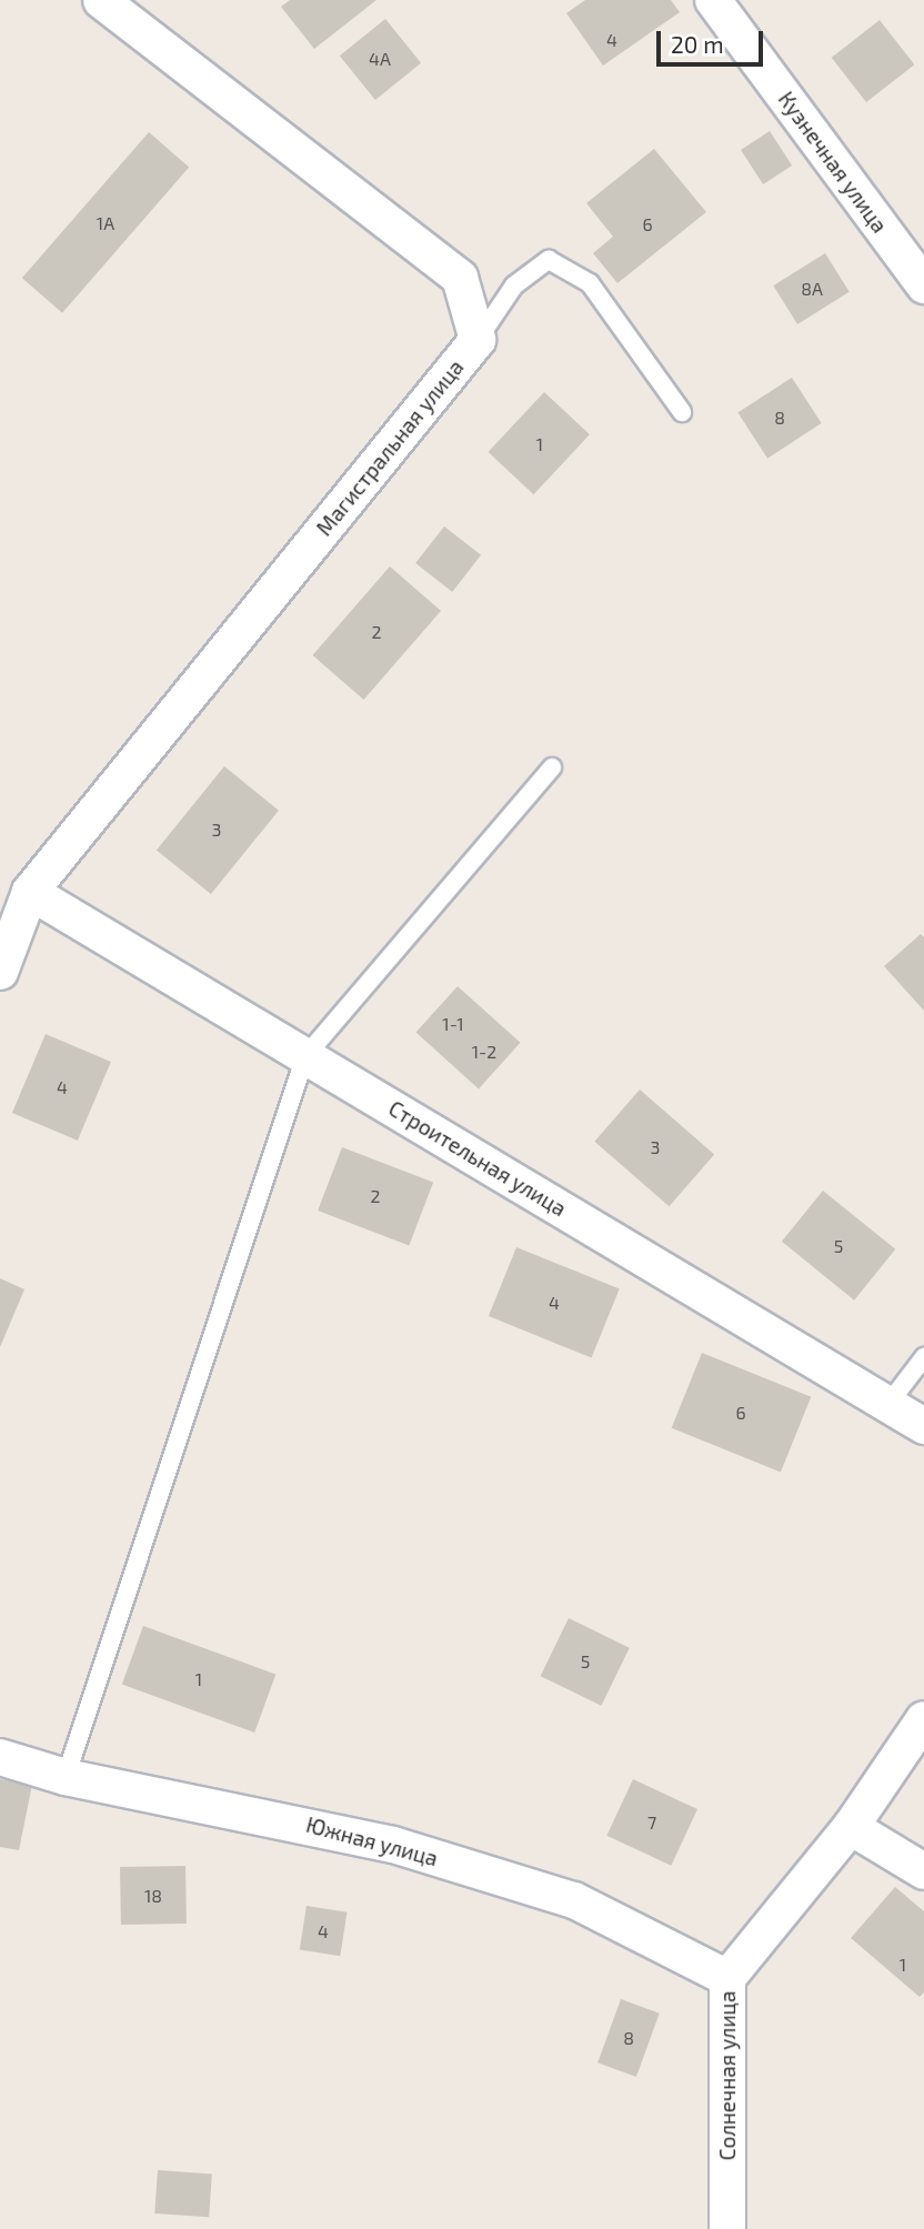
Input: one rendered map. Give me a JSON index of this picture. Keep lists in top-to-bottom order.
{
  "streets": {
    "street": [
      "Кузнечная улица",
      "Магистральная улица",
      "Строительная улица",
      "Южная улица",
      "Солнечная улица"
    ]
  },
  "crossings": [
    ["Магистральная улица", "Строительная улица"],
    ["Южная улица", "Солнечная улица"]
  ],
  "house_numbers": [
    "4",
    "4А",
    "1А",
    "6",
    "8А",
    "8",
    "1",
    "2",
    "3",
    "1-1",
    "1-2",
    "4",
    "3",
    "2",
    "5",
    "4",
    "6",
    "5",
    "1",
    "7",
    "18",
    "4",
    "1",
    "8"
  ],
  "scale_bar": "20 m"
}
